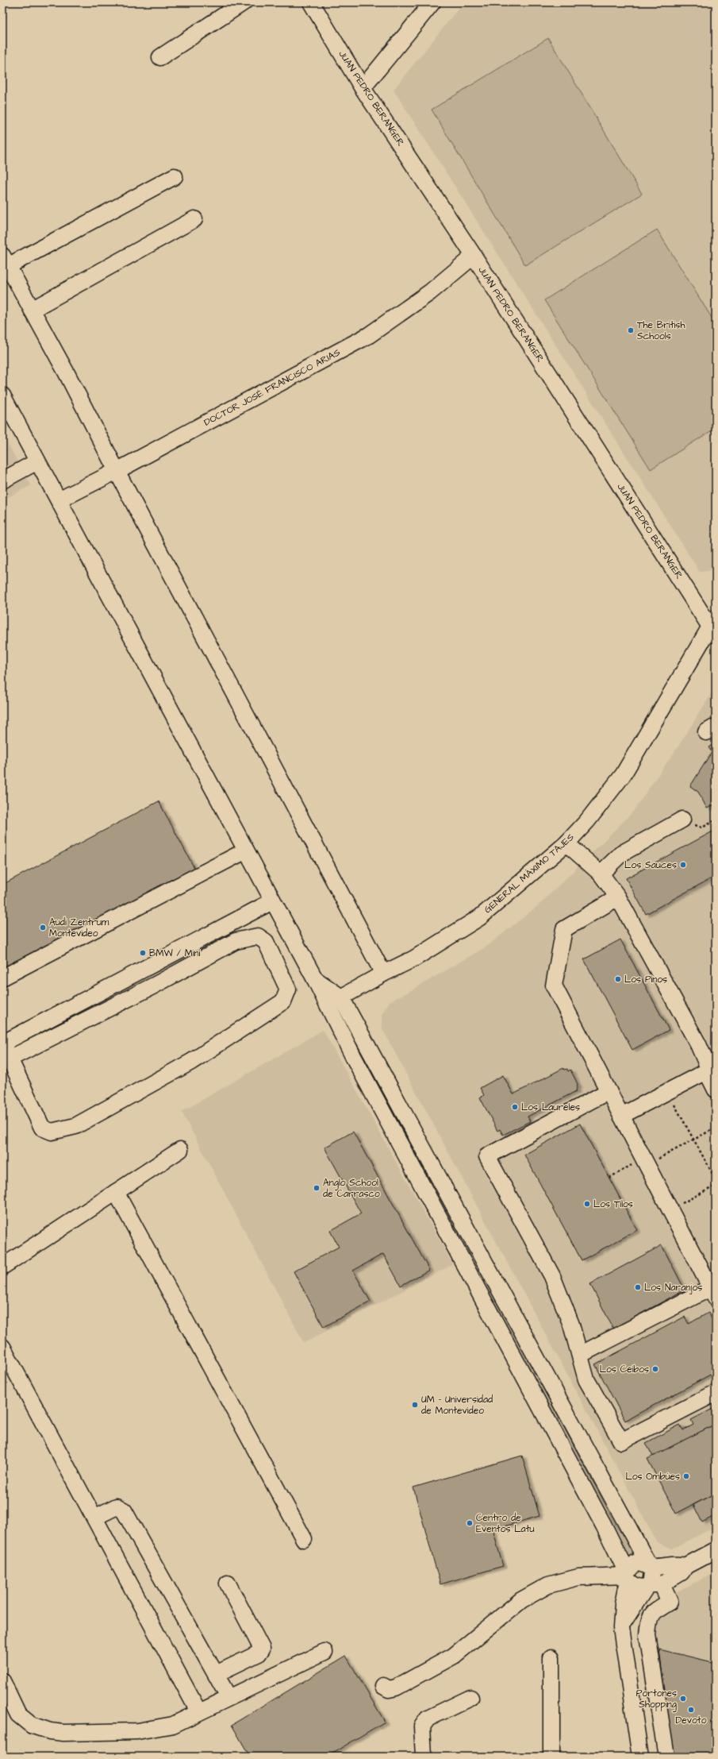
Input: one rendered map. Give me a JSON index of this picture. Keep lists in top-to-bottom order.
{
  "streets": {
    "street": ["JUAN PEDRO BERANGER", "DOCTOR JOSÉ FRANCISCO ARIAS", "GENERAL MÁXIMO TAJES"]
  },
  "crossings": [
    ["JUAN PEDRO BERANGER", "DOCTOR JOSÉ FRANCISCO ARIAS"],
    ["JUAN PEDRO BERANGER", "GENERAL MÁXIMO TAJES"]
  ],
  "places": [
    "The British Schools",
    "Los Sauces",
    "Audi Zentrum Montevideo",
    "BMW / Mini",
    "Los Pinos",
    "Los Laureles",
    "Anglo School de Carrasco",
    "Los Tilos",
    "Los Naranjos",
    "Los Ceibos",
    "UM - Universidad de Montevideo",
    "Los Ombúes",
    "Centro de Eventos Latu",
    "Portones Shopping",
    "Devoto"
  ]
}
